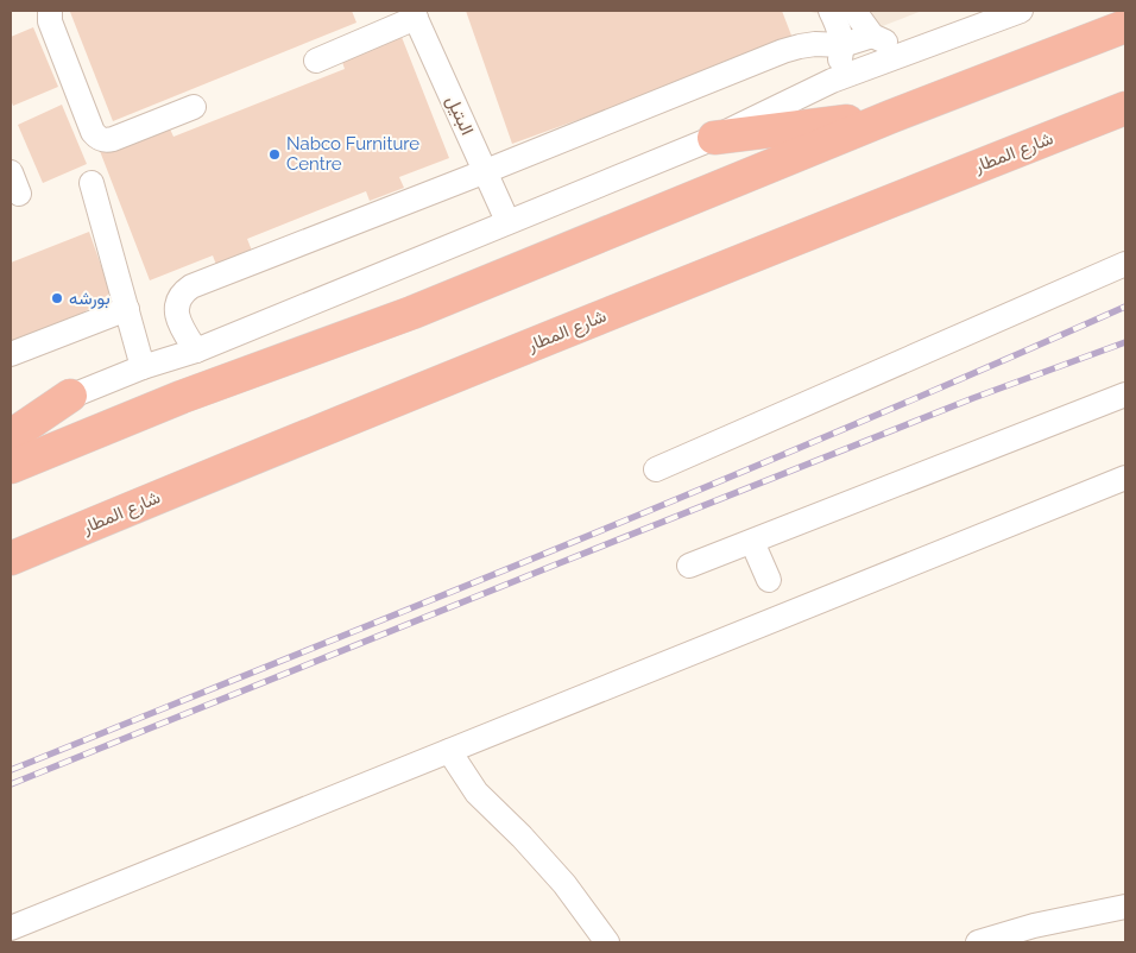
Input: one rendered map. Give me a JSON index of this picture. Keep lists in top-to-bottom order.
{
  "streets": {
    "highway": ["شارع المطار"],
    "street": ["البتيل"]
  },
  "places": ["Nabco Furniture Centre", "بورشه"]
}
